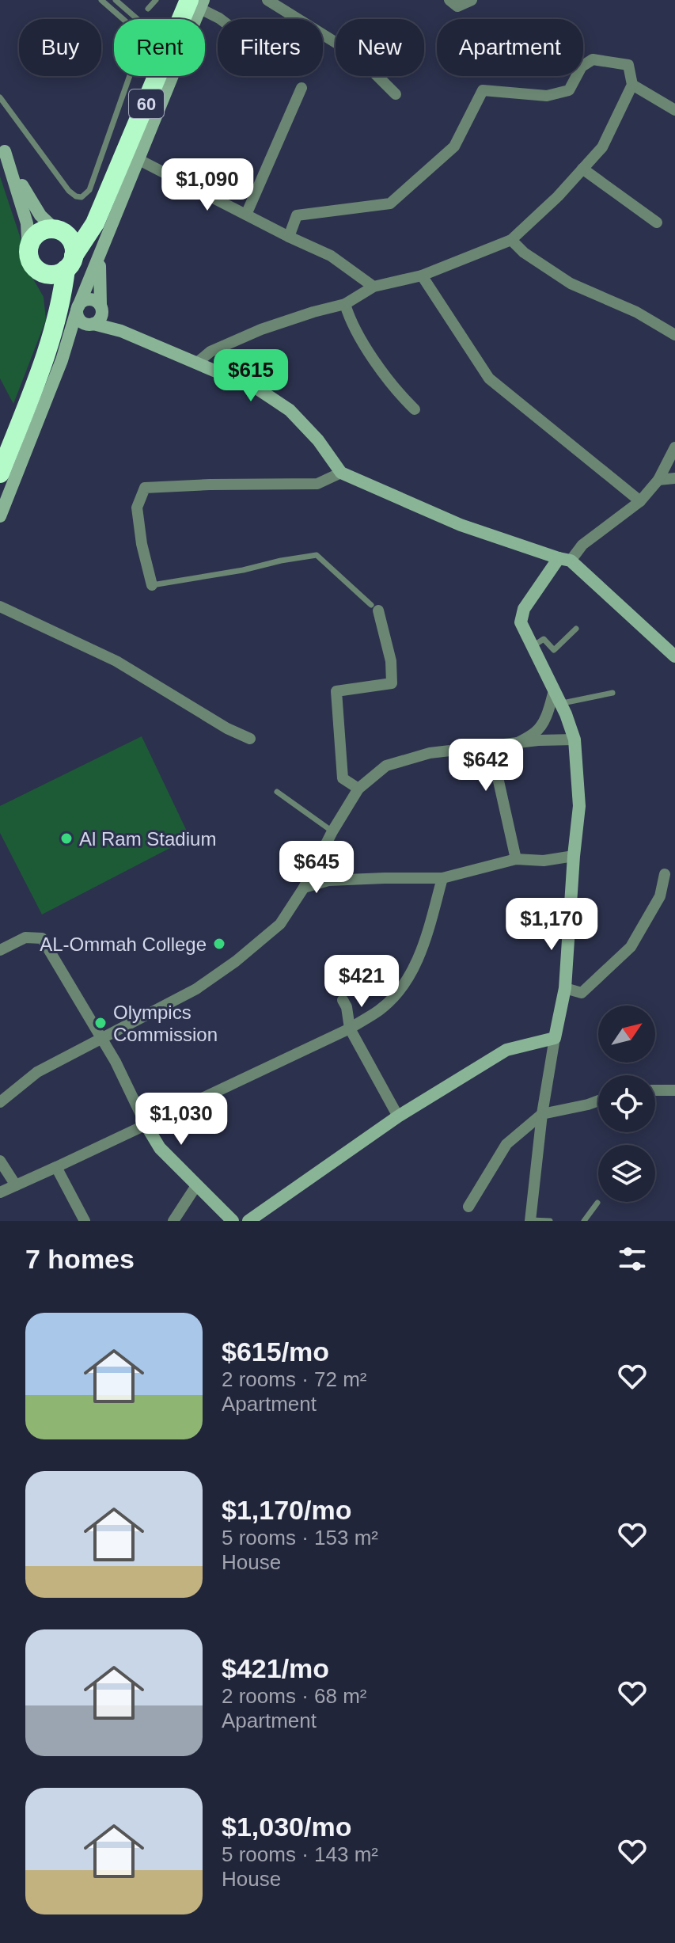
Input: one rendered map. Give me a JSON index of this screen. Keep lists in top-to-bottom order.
{
  "streets": {
    "highway": ["60"]
  },
  "places": ["Al Ram Stadium", "AL-Ommah College", "Olympics Commission"],
  "north": "top right",
  "page": {
    "chip": [
      "Buy",
      "Rent",
      "Filters",
      "New",
      "Apartment"
    ],
    "price": [
      "$1,090",
      "$615",
      "$642",
      "$645",
      "$1,170",
      "$421",
      "$1,030"
    ],
    "heading": "7 homes",
    "list": [
      {
        "name": "$615/mo",
        "note": "2 rooms · 72 m² · Apartment"
      },
      {
        "name": "$1,170/mo",
        "note": "5 rooms · 153 m² · House"
      },
      {
        "name": "$421/mo",
        "note": "2 rooms · 68 m² · Apartment"
      },
      {
        "name": "$1,030/mo",
        "note": "5 rooms · 143 m² · House"
      }
    ]
  }
}
